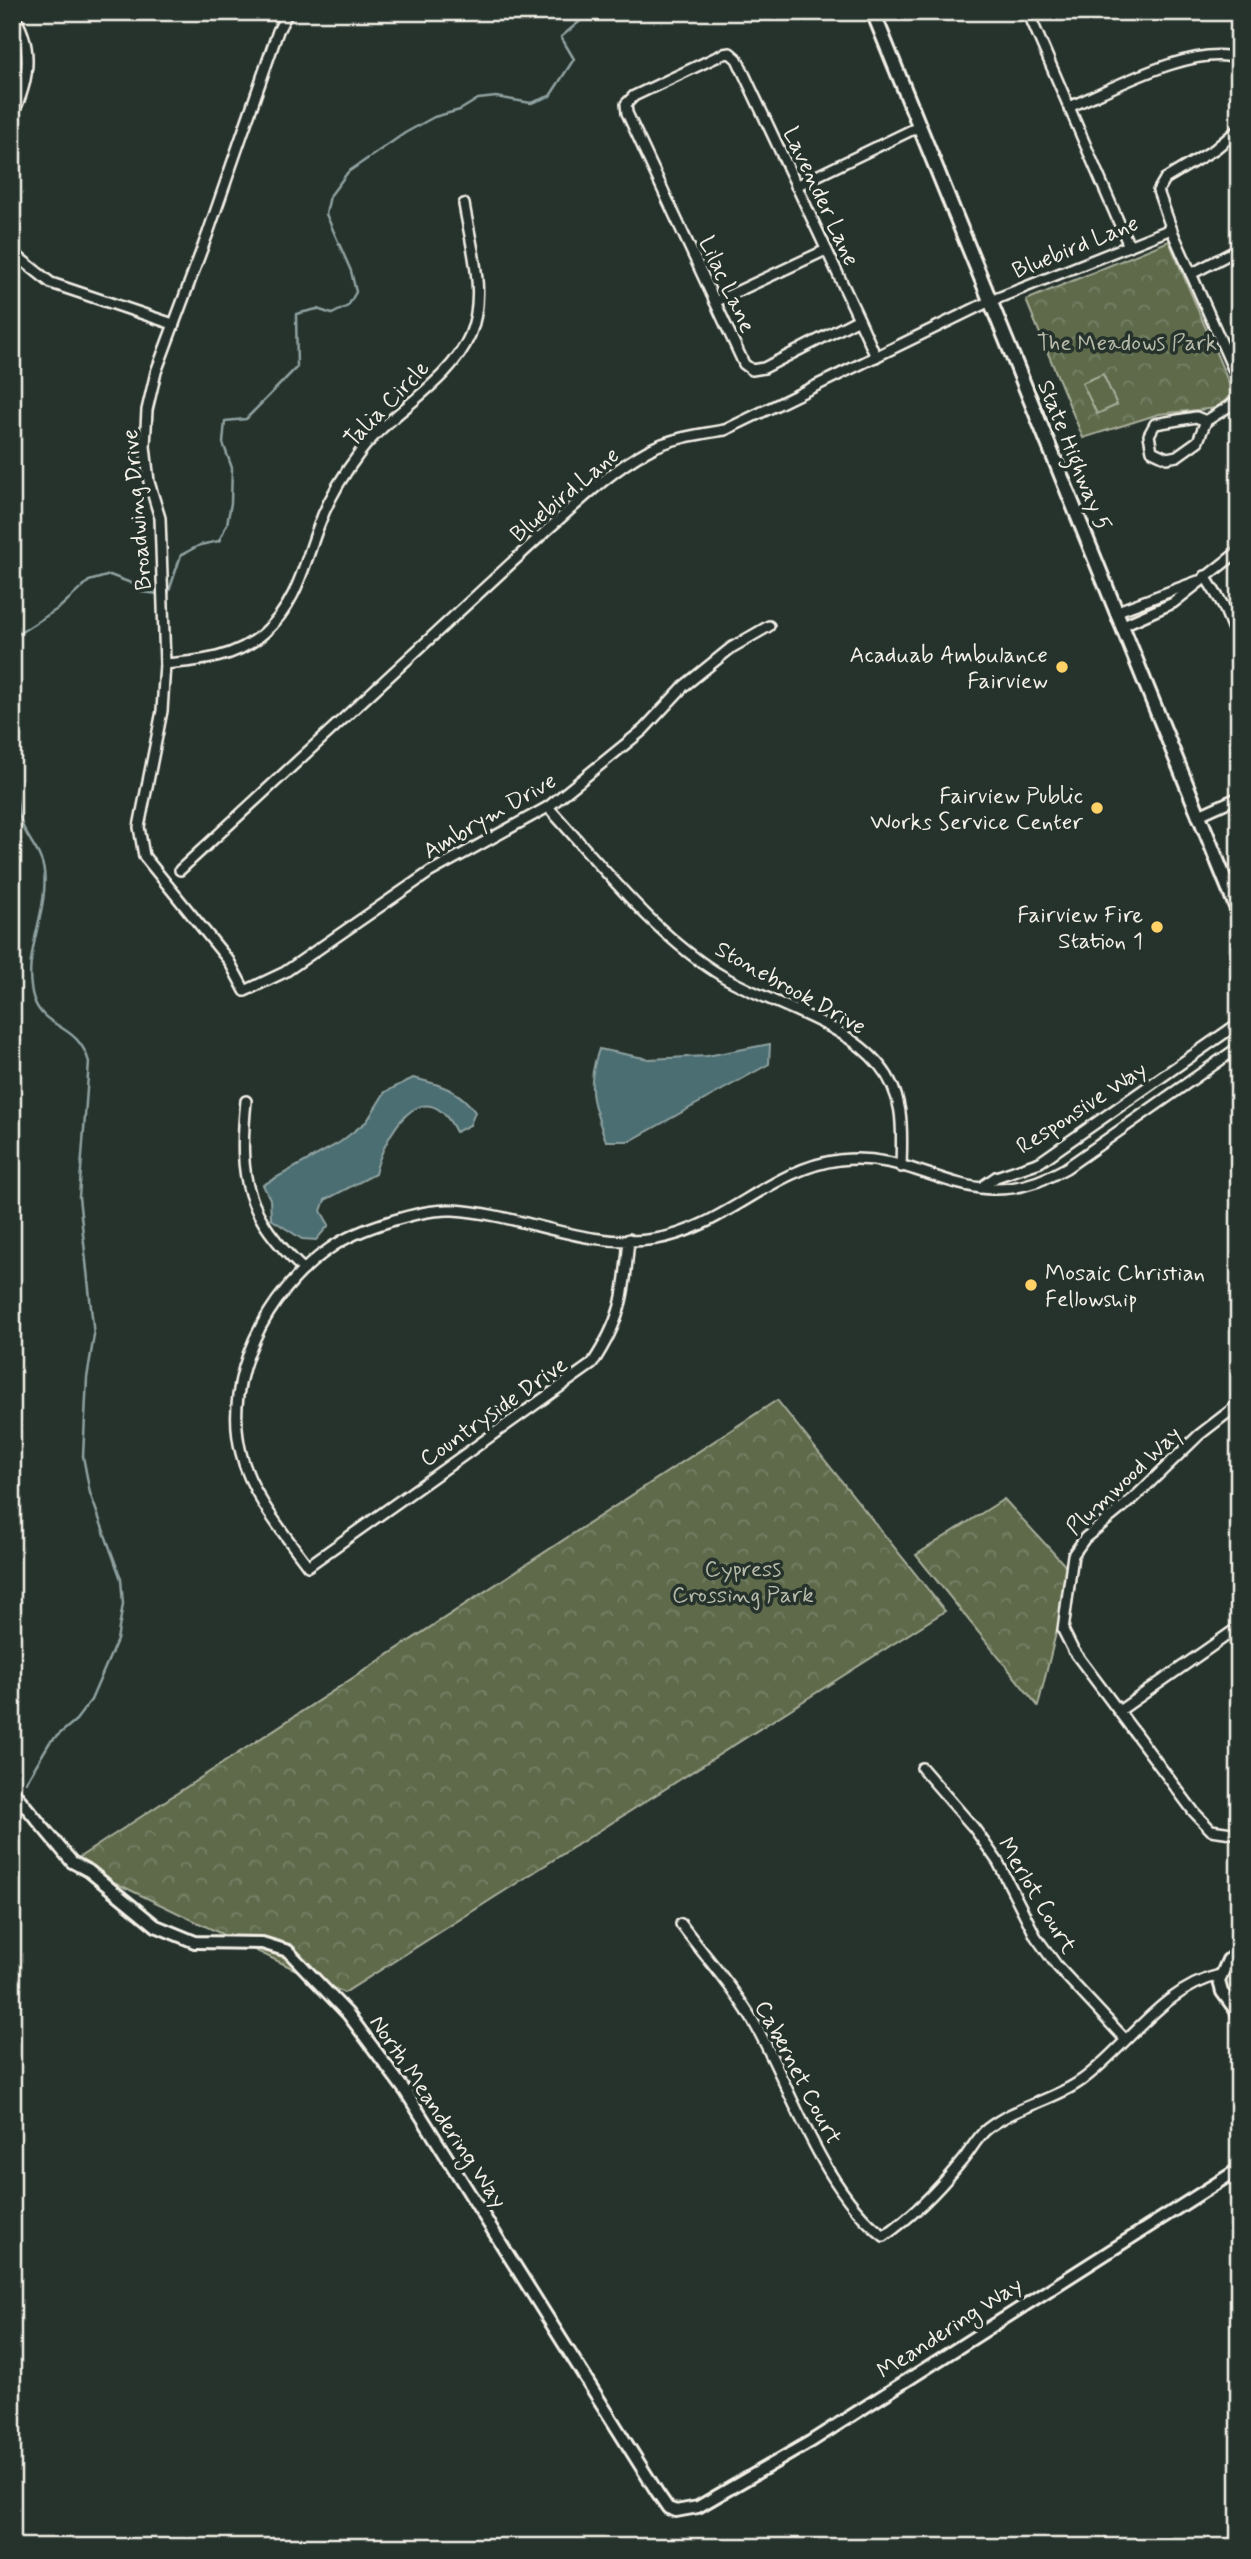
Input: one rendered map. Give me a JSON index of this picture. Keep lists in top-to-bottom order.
{
  "streets": {
    "main road": ["State Highway 5"],
    "street": [
      "Lavender Lane",
      "Bluebird Lane",
      "Lilac Lane",
      "Talia Circle",
      "Broadwing Drive",
      "Ambrym Drive",
      "Stonebrook Drive",
      "Responsive Way",
      "Countryside Drive",
      "Plumwood Way",
      "Merlot Court",
      "Cabernet Court",
      "North Meandering Way",
      "Meandering Way"
    ]
  },
  "crossings": [
    ["Lavender Lane", "Bluebird Lane"],
    ["Lavender Lane", "Lilac Lane"],
    ["Bluebird Lane", "State Highway 5"],
    ["Talia Circle", "Broadwing Drive"],
    ["Broadwing Drive", "Ambrym Drive"],
    ["Ambrym Drive", "Stonebrook Drive"],
    ["Merlot Court", "Cabernet Court"],
    ["North Meandering Way", "Meandering Way"]
  ],
  "parks": ["The Meadows Park", "Cypress Crossing Park"],
  "places": [
    "Acaduab Ambulance Fairview",
    "Fairview Public Works Service Center",
    "Fairview Fire Station 1",
    "Mosaic Christian Fellowship"
  ]
}
